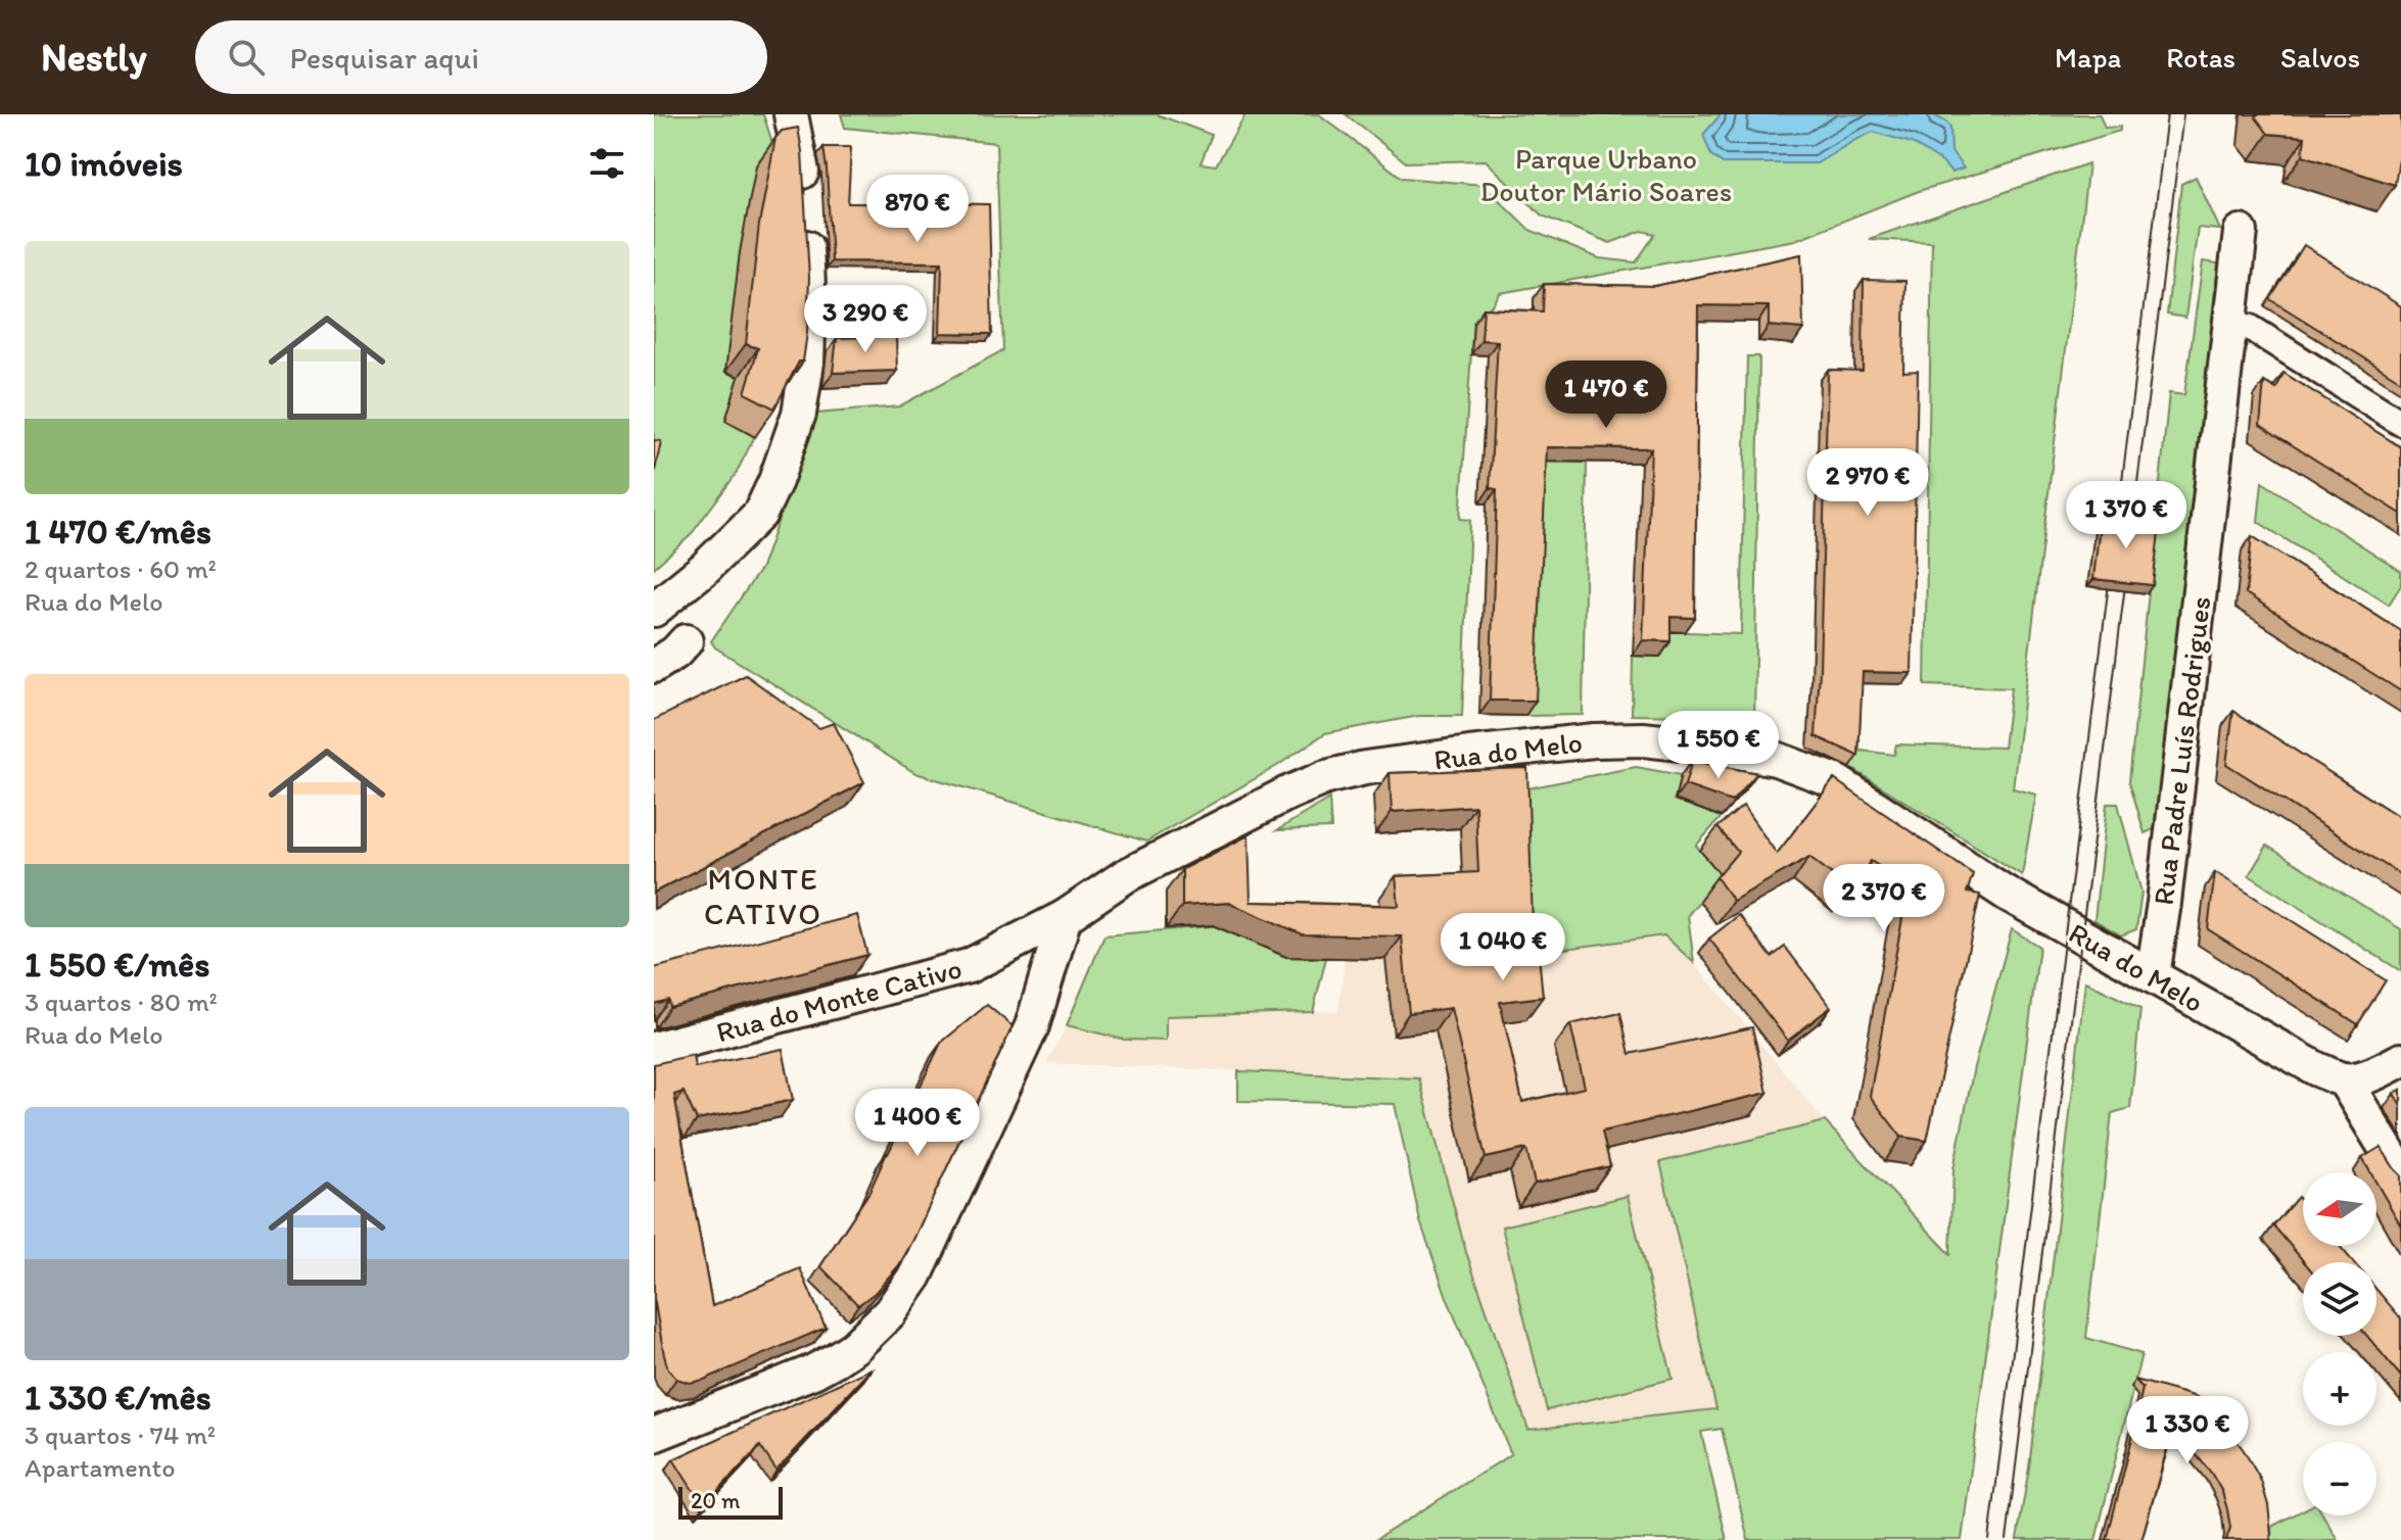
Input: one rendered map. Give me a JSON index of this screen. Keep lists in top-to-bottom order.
{
  "streets": {
    "street": ["Rua do Melo", "Rua Padre Luís Rodrigues", "Rua do Monte Cativo"]
  },
  "crossings": [
    ["Rua do Melo", "Rua Padre Luís Rodrigues"],
    ["Rua do Melo", "Rua do Monte Cativo"]
  ],
  "districts": ["MONTE CATIVO"],
  "parks": ["Parque Urbano Doutor Mário Soares"],
  "scale_bar": "20 m",
  "north": "left",
  "page": {
    "header": "Nestly",
    "search": "Pesquisar aqui",
    "nav": ["Mapa", "Rotas", "Salvos"],
    "heading": "10 imóveis",
    "price": [
      "870 €",
      "3 290 €",
      "1 470 €",
      "2 970 €",
      "1 370 €",
      "1 550 €",
      "2 370 €",
      "1 040 €",
      "1 400 €",
      "1 330 €"
    ],
    "list": [
      {
        "name": "1 470 €/mês",
        "note": "2 quartos · 60 m² · Rua do Melo"
      },
      {
        "name": "1 550 €/mês",
        "note": "3 quartos · 80 m² · Rua do Melo"
      },
      {
        "name": "1 330 €/mês",
        "note": "3 quartos · 74 m² · Apartamento"
      }
    ],
    "map_buttons": ["+", "−"],
    "scale": "20 m"
  }
}
